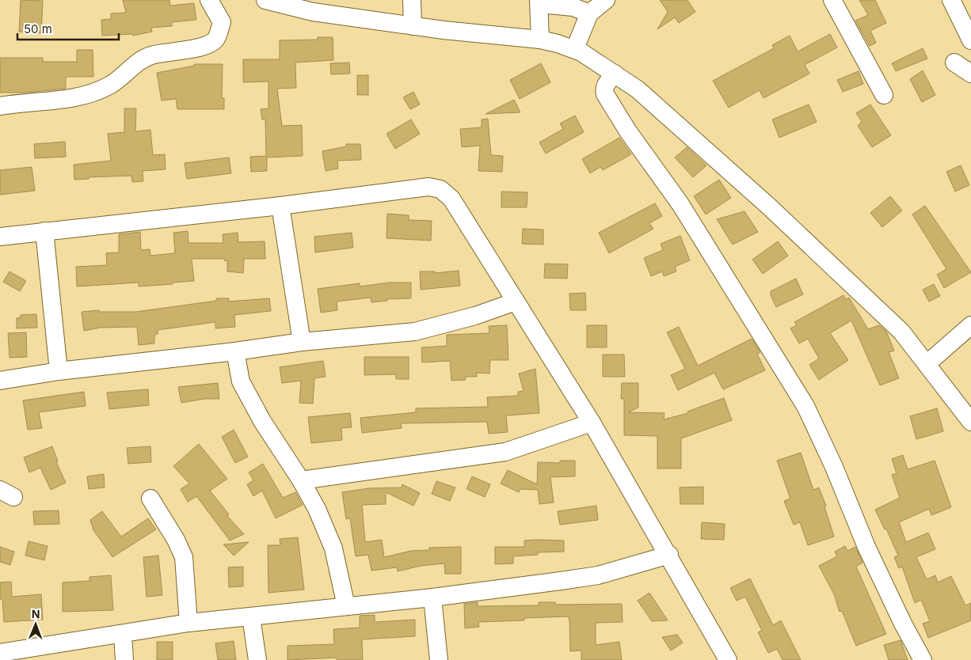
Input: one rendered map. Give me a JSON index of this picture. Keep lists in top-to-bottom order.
{
  "scale_bar": "50 m",
  "north": "top"
}
